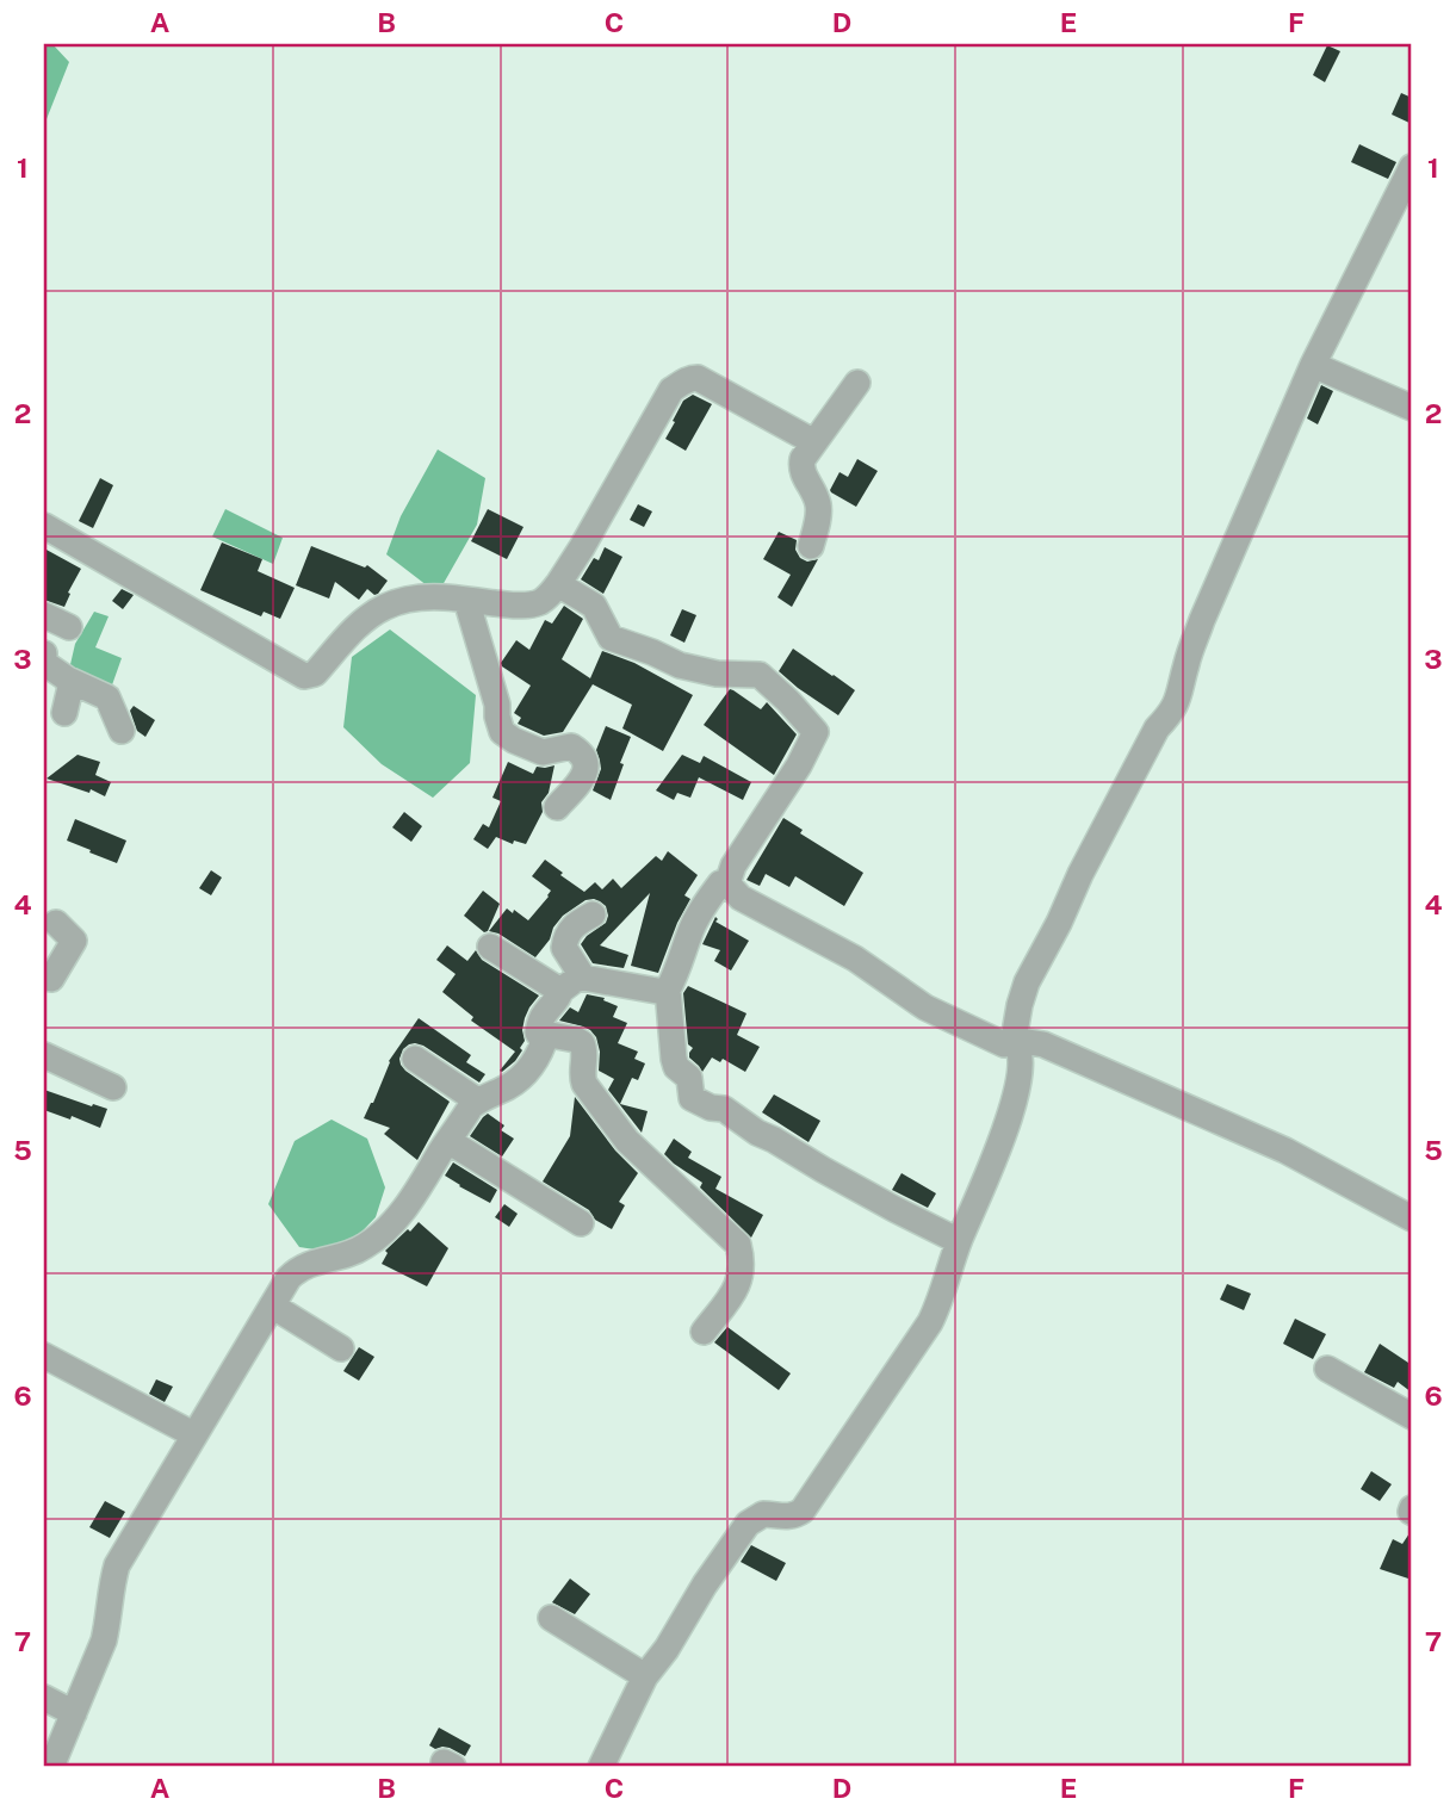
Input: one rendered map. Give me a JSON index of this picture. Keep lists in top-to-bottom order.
{
  "grid": {
    "columns": [
      "A",
      "B",
      "C",
      "D",
      "E",
      "F"
    ],
    "rows": [
      "1",
      "2",
      "3",
      "4",
      "5",
      "6",
      "7"
    ]
  }
}
